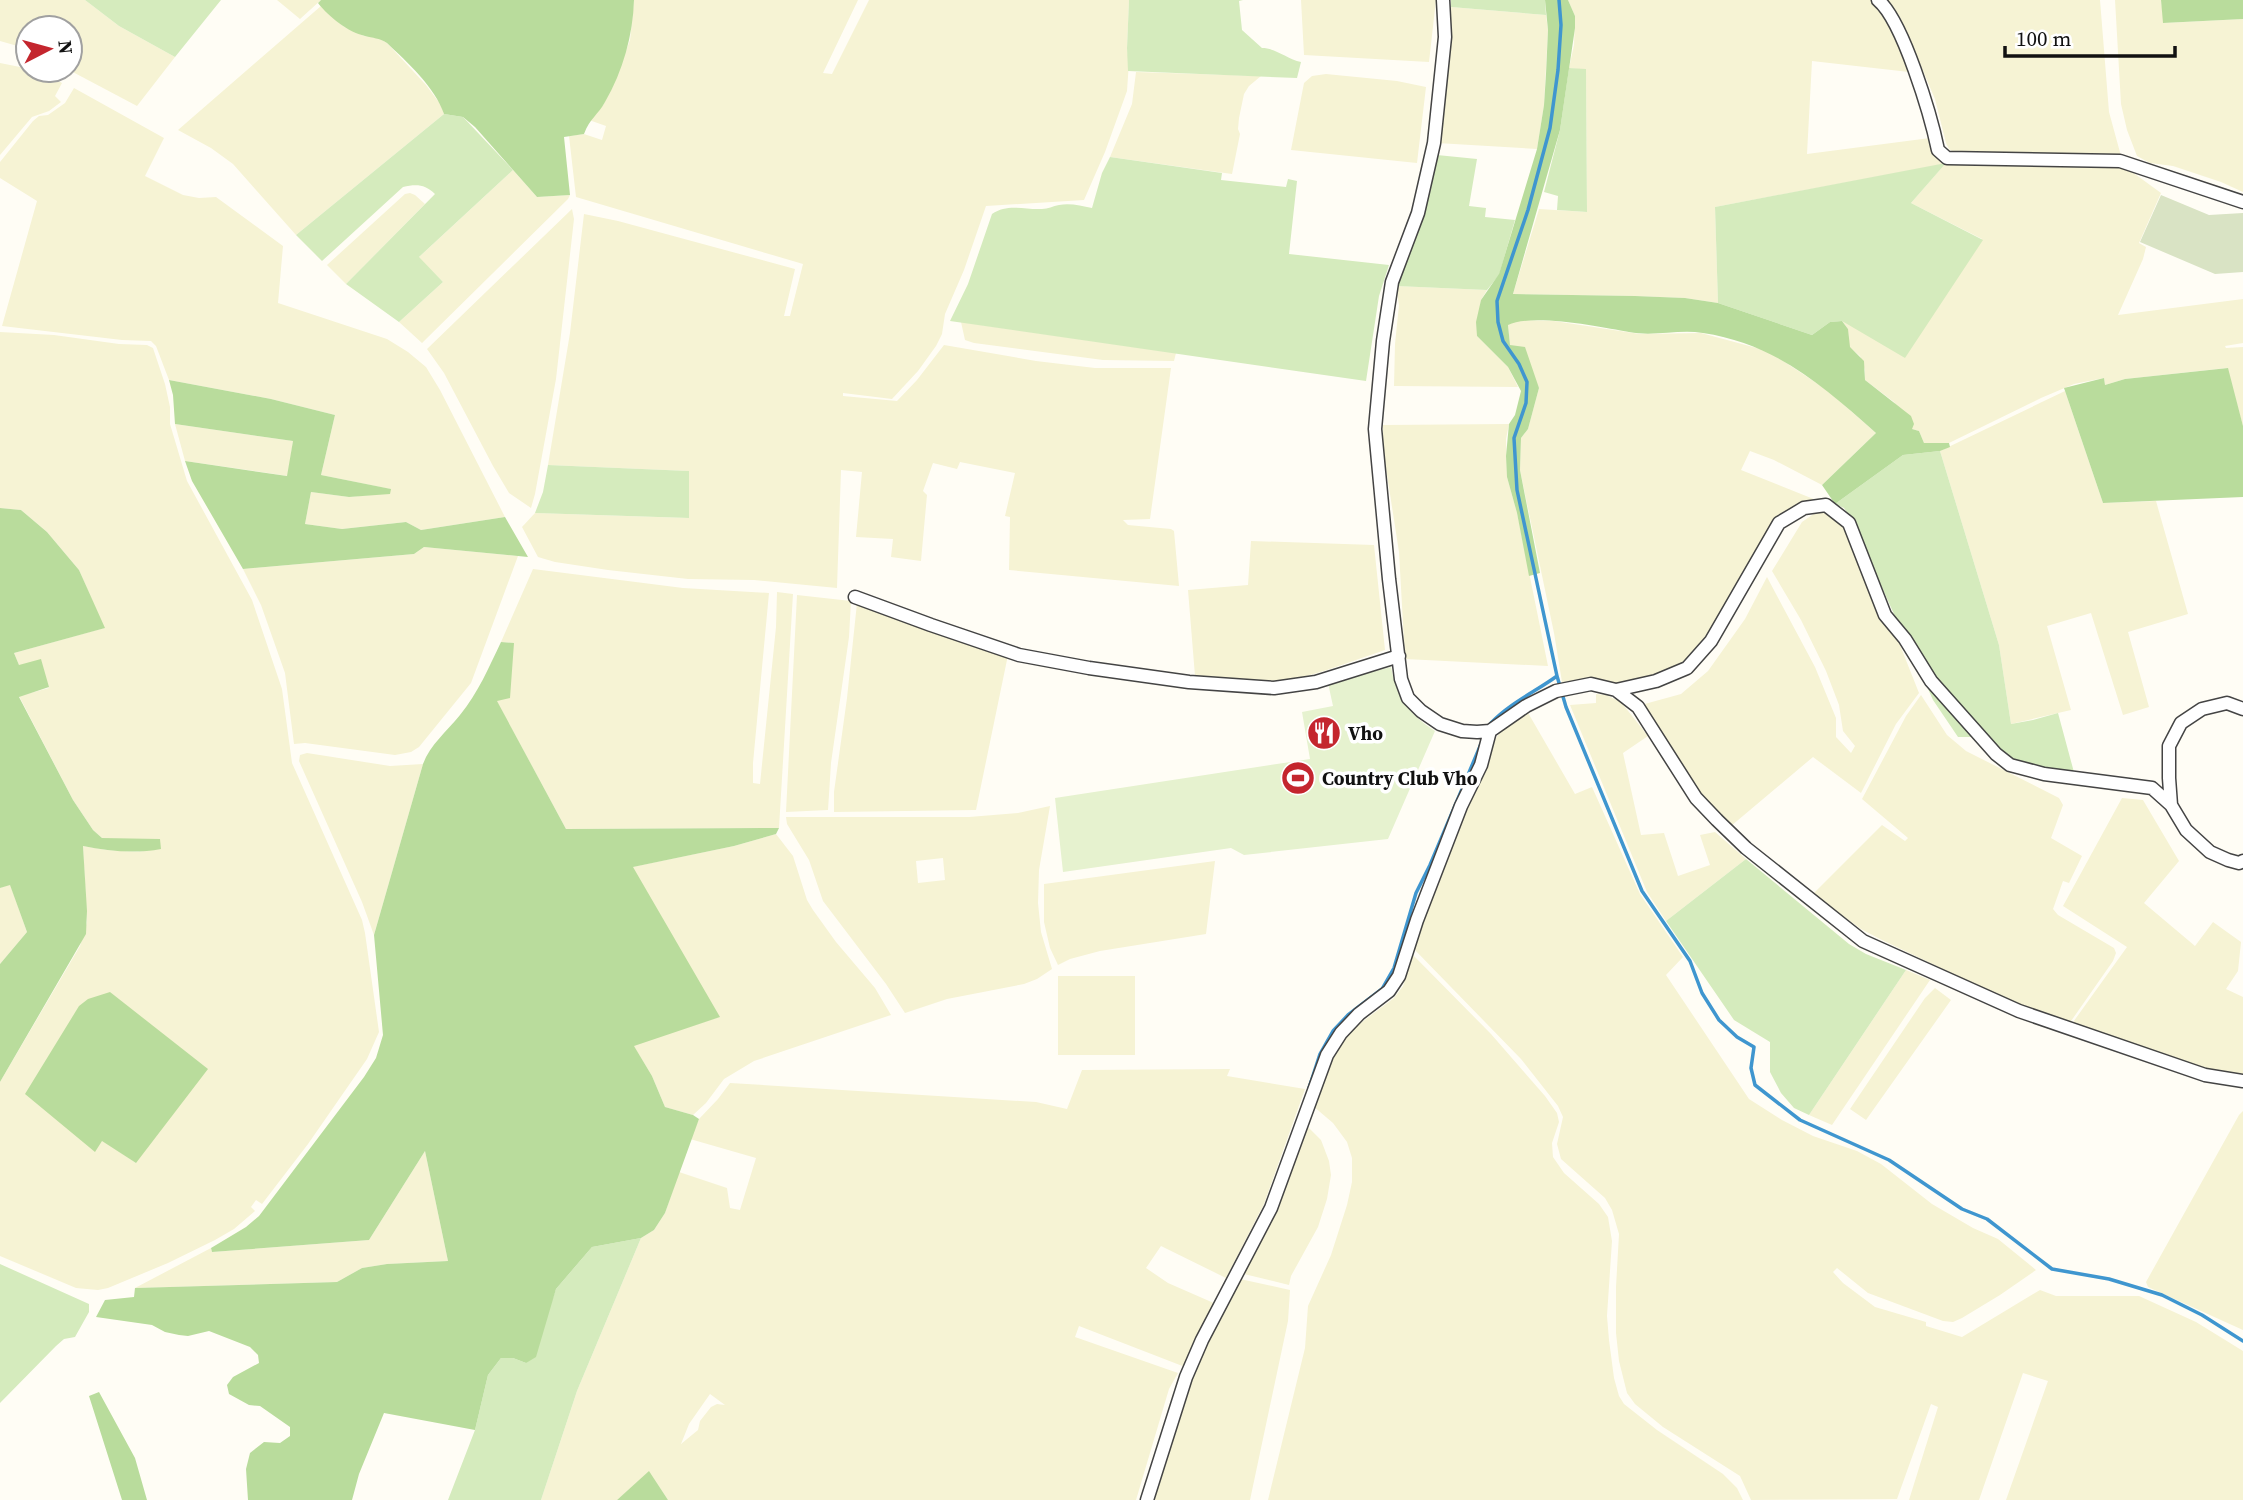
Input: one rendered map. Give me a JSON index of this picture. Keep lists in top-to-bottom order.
{
  "places": {
    "restaurant": ["Vho"],
    "sports": ["Country Club Vho"]
  },
  "scale_bar": "100 m",
  "north": "right"
}
